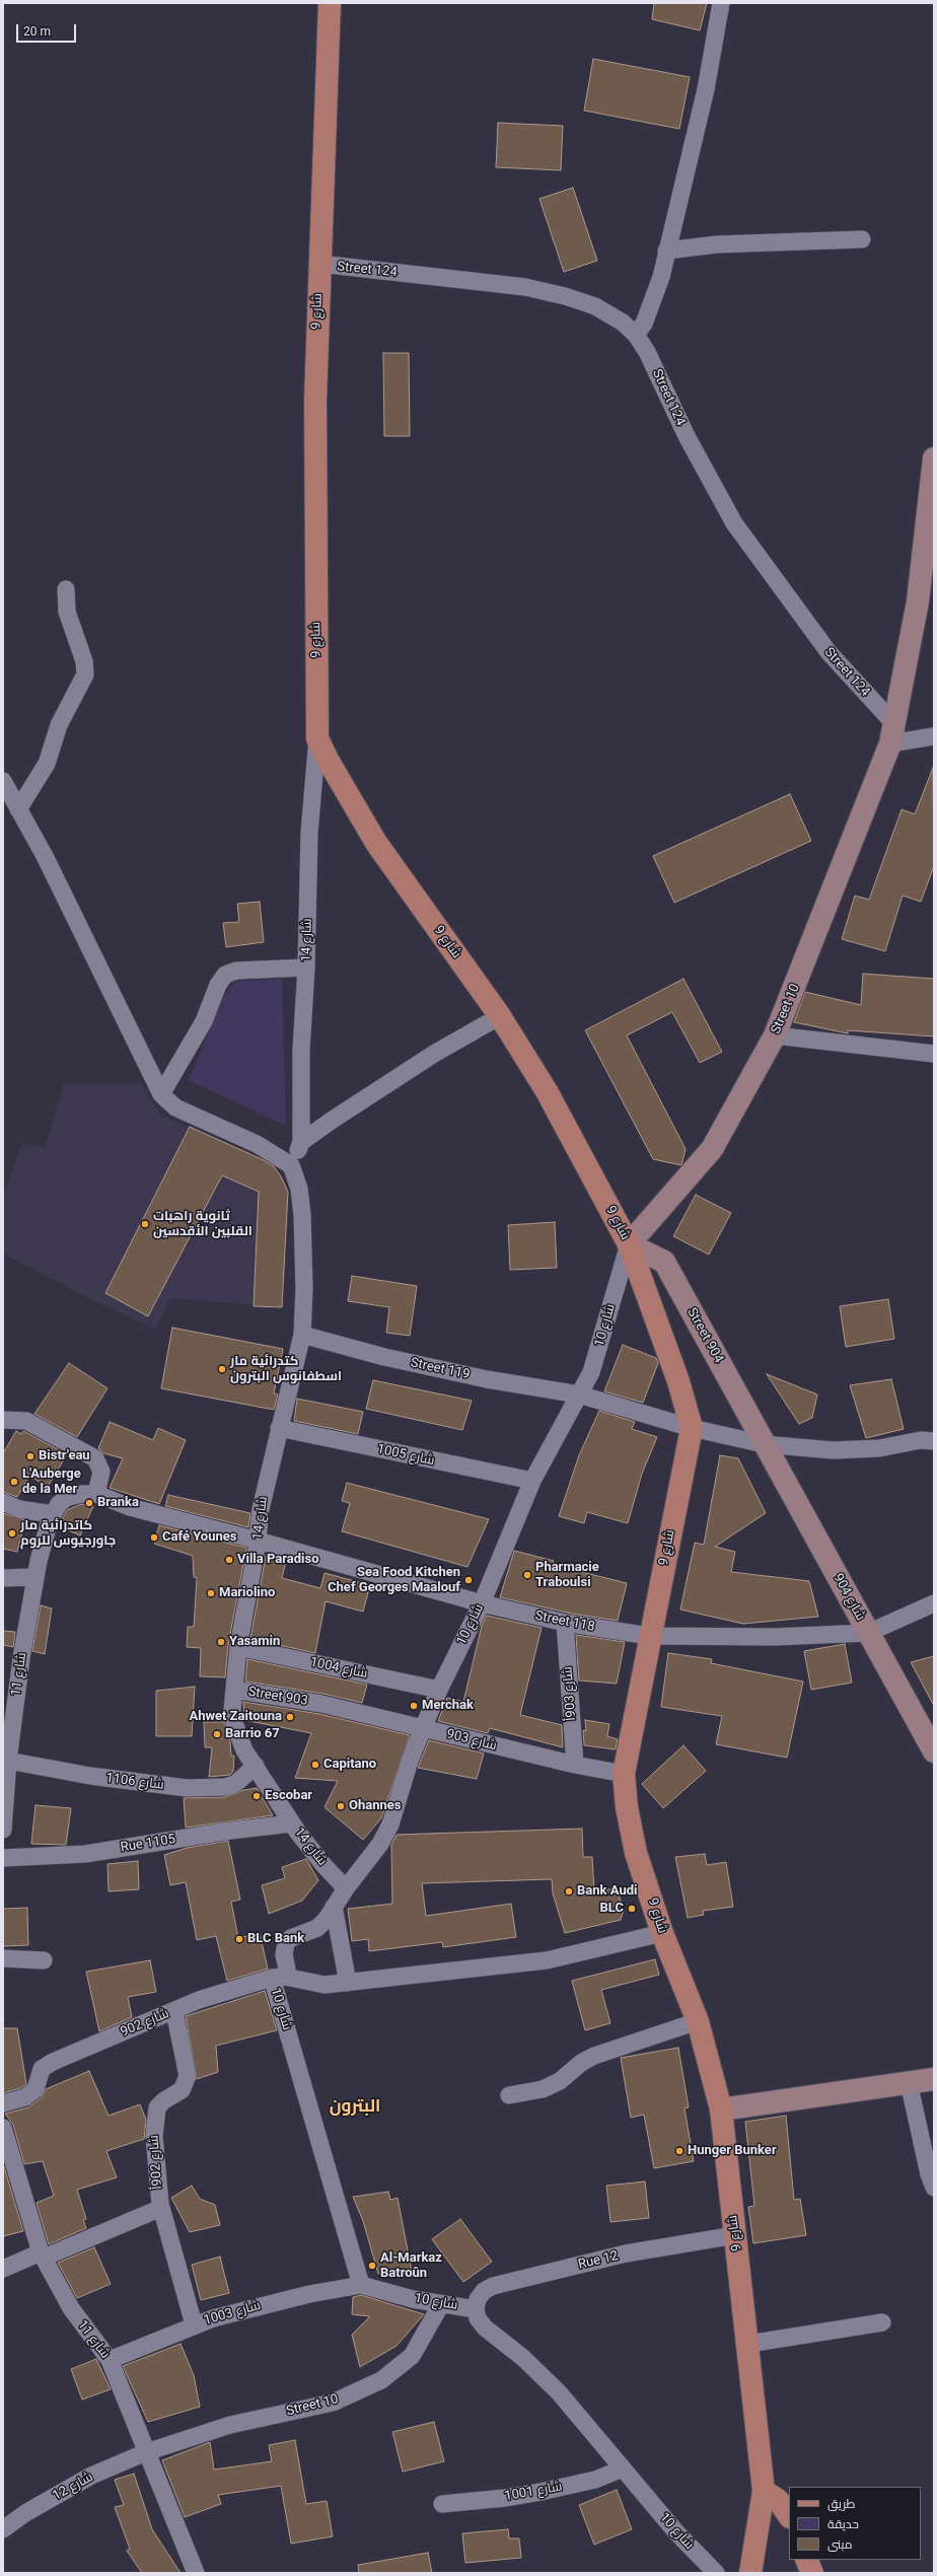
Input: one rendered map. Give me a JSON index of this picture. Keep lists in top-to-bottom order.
{
  "streets": {
    "main road": ["شارع 9"],
    "street": [
      "Street 124",
      "شارع 14",
      "Street 10",
      "شارع 10",
      "Street 904",
      "Street 119",
      "شارع 1005",
      "شارع 904",
      "Street 118",
      "شارع 1004",
      "شارع 11",
      "شارع 903أ",
      "Street 903",
      "شارع 903",
      "شارع 1106",
      "Rue 1105",
      "شارع 902",
      "شارع 902أ",
      "Rue 12",
      "شارع 1003",
      "شارع 12",
      "شارع 1001"
    ]
  },
  "crossings": [
    ["Street 124", "شارع 9"],
    ["Street 124", "Street 10"],
    ["شارع 9", "شارع 14"],
    ["شارع 9", "Street 10"],
    ["شارع 9", "شارع 10"],
    ["شارع 9", "Street 904"],
    ["شارع 9", "Street 119"],
    ["شارع 9", "Street 118"],
    ["شارع 9", "شارع 903"],
    ["شارع 9", "Rue 12"],
    ["شارع 14", "شارع 10"],
    ["شارع 14", "Street 119"],
    ["شارع 14", "شارع 1005"],
    ["شارع 14", "Street 118"],
    ["شارع 14", "شارع 1004"],
    ["شارع 14", "Street 903"],
    ["شارع 14", "شارع 1106"],
    ["شارع 14", "Rue 1105"],
    ["Street 10", "شارع 10"],
    ["Street 10", "Street 904"],
    ["Street 10", "شارع 11"],
    ["Street 10", "شارع 12"],
    ["شارع 10", "Street 904"],
    ["شارع 10", "Street 119"],
    ["شارع 10", "شارع 1005"],
    ["شارع 10", "Street 118"],
    ["شارع 10", "شارع 1004"],
    ["شارع 10", "شارع 903"],
    ["شارع 10", "شارع 902"],
    ["شارع 10", "Rue 12"],
    ["شارع 10", "شارع 1003"],
    ["شارع 10", "شارع 1001"],
    ["Street 904", "Street 119"],
    ["Street 904", "شارع 904"],
    ["Street 119", "شارع 904"],
    ["شارع 904", "Street 118"],
    ["Street 118", "شارع 903أ"],
    ["شارع 11", "شارع 1106"],
    ["شارع 11", "شارع 1003"],
    ["شارع 11", "شارع 12"],
    ["شارع 903أ", "شارع 903"],
    ["Street 903", "شارع 903"],
    ["شارع 902", "شارع 902أ"],
    ["شارع 902أ", "شارع 1003"]
  ],
  "districts": ["البترون"],
  "places": [
    "ثانوية راهبات القلبين الأقدسين",
    "كتدرائية مار اسطفانوس البترون",
    "Bistr'eau",
    "L'Auberge de la Mer",
    "Branka",
    "كاتدرائية مار جاورجيوس للروم",
    "Café Younes",
    "Villa Paradiso",
    "Pharmacie Traboulsi",
    "Sea Food Kitchen Chef Georges Maalouf",
    "Mariolino",
    "Yasamin",
    "Merchak",
    "Ahwet Zaitouna",
    "Barrio 67",
    "Capitano",
    "Escobar",
    "Ohannes",
    "Bank Audi",
    "BLC",
    "BLC Bank",
    "Hunger Bunker",
    "Al-Markaz Batroûn"
  ],
  "legend": ["طريق", "حديقة", "مبنى"],
  "scale_bar": "20 m"
}
